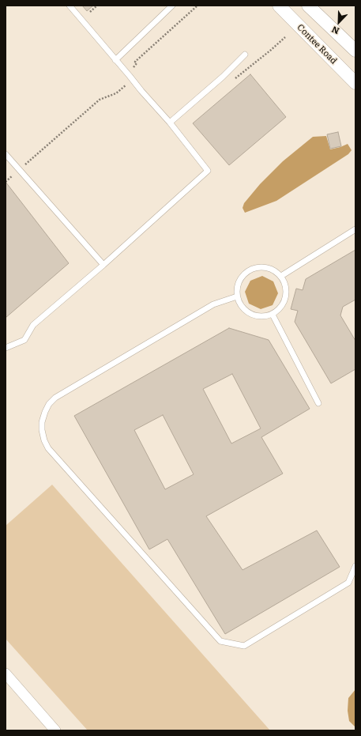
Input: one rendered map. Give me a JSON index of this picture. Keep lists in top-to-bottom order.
{
  "streets": {
    "street": ["Contee Road"]
  },
  "north": "bottom left"
}
